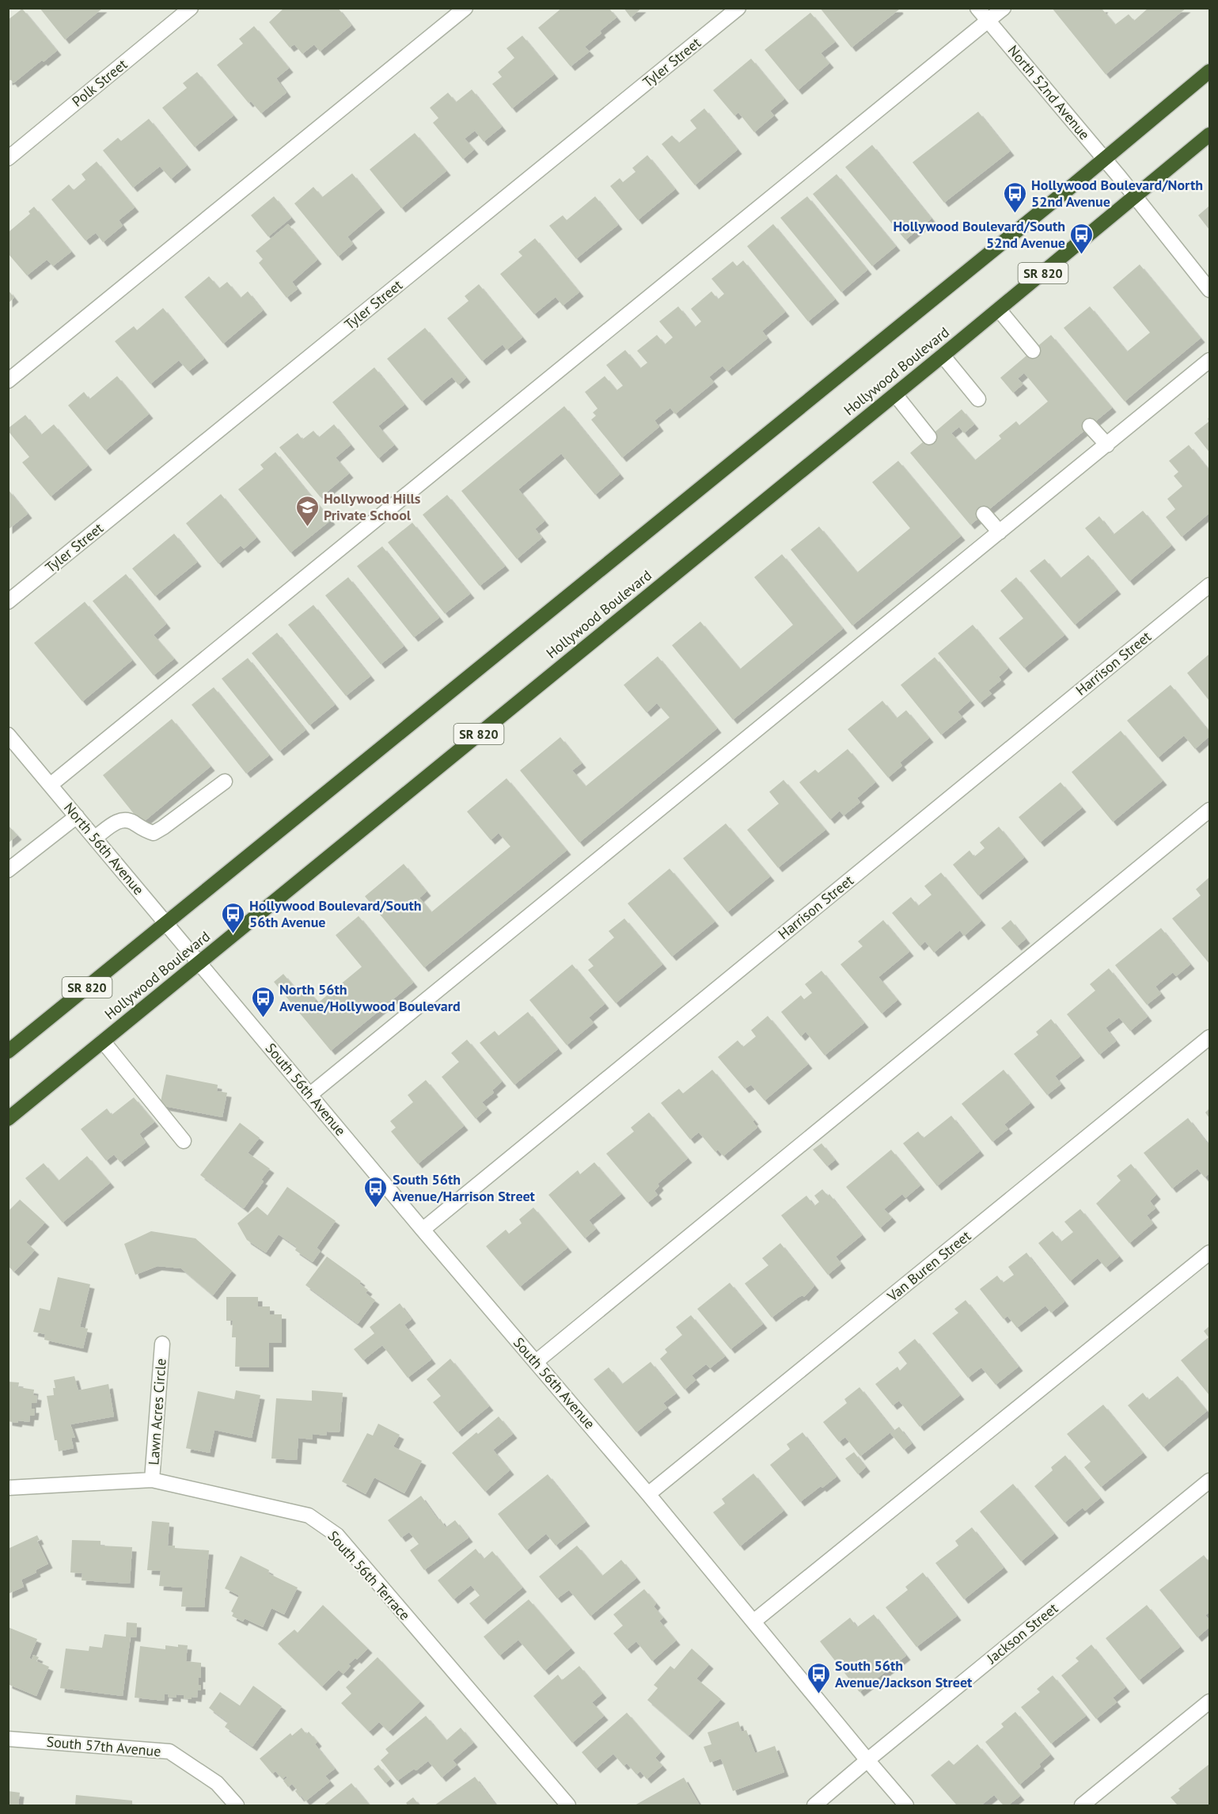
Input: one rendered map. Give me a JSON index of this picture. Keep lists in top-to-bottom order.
{
  "streets": {
    "highway": ["SR 820", "Hollywood Boulevard"],
    "street": [
      "Tyler Street",
      "Polk Street",
      "North 52nd Avenue",
      "Harrison Street",
      "North 56th Avenue",
      "South 56th Avenue",
      "Van Buren Street",
      "Lawn Acres Circle",
      "South 56th Terrace",
      "Jackson Street",
      "South 57th Avenue"
    ]
  },
  "crossings": [
    ["North 52nd Avenue", "SR 820"],
    ["North 52nd Avenue", "Hollywood Boulevard"],
    ["SR 820", "North 56th Avenue"],
    ["Hollywood Boulevard", "North 56th Avenue"],
    ["Hollywood Boulevard", "South 56th Avenue"],
    ["Harrison Street", "South 56th Avenue"],
    ["North 56th Avenue", "South 56th Avenue"],
    ["South 56th Avenue", "Van Buren Street"],
    ["South 56th Avenue", "Jackson Street"],
    ["Lawn Acres Circle", "South 56th Terrace"]
  ],
  "places": {
    "bus stop": [
      "Hollywood Boulevard/North 52nd Avenue",
      "Hollywood Boulevard/South 52nd Avenue",
      "Hollywood Boulevard/South 56th Avenue",
      "North 56th Avenue/Hollywood Boulevard",
      "South 56th Avenue/Harrison Street",
      "South 56th Avenue/Jackson Street"
    ],
    "school or university": ["Hollywood Hills Private School"]
  }
}
